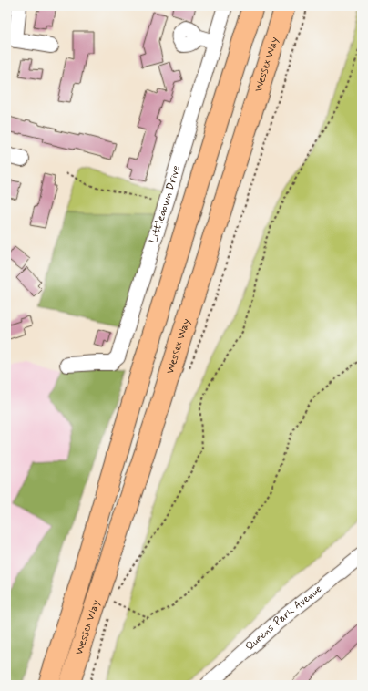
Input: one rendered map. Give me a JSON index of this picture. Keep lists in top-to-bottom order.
{
  "streets": {
    "highway": ["Wessex Way"],
    "street": ["Littledown Drive", "Queens Park Avenue"]
  }
}
